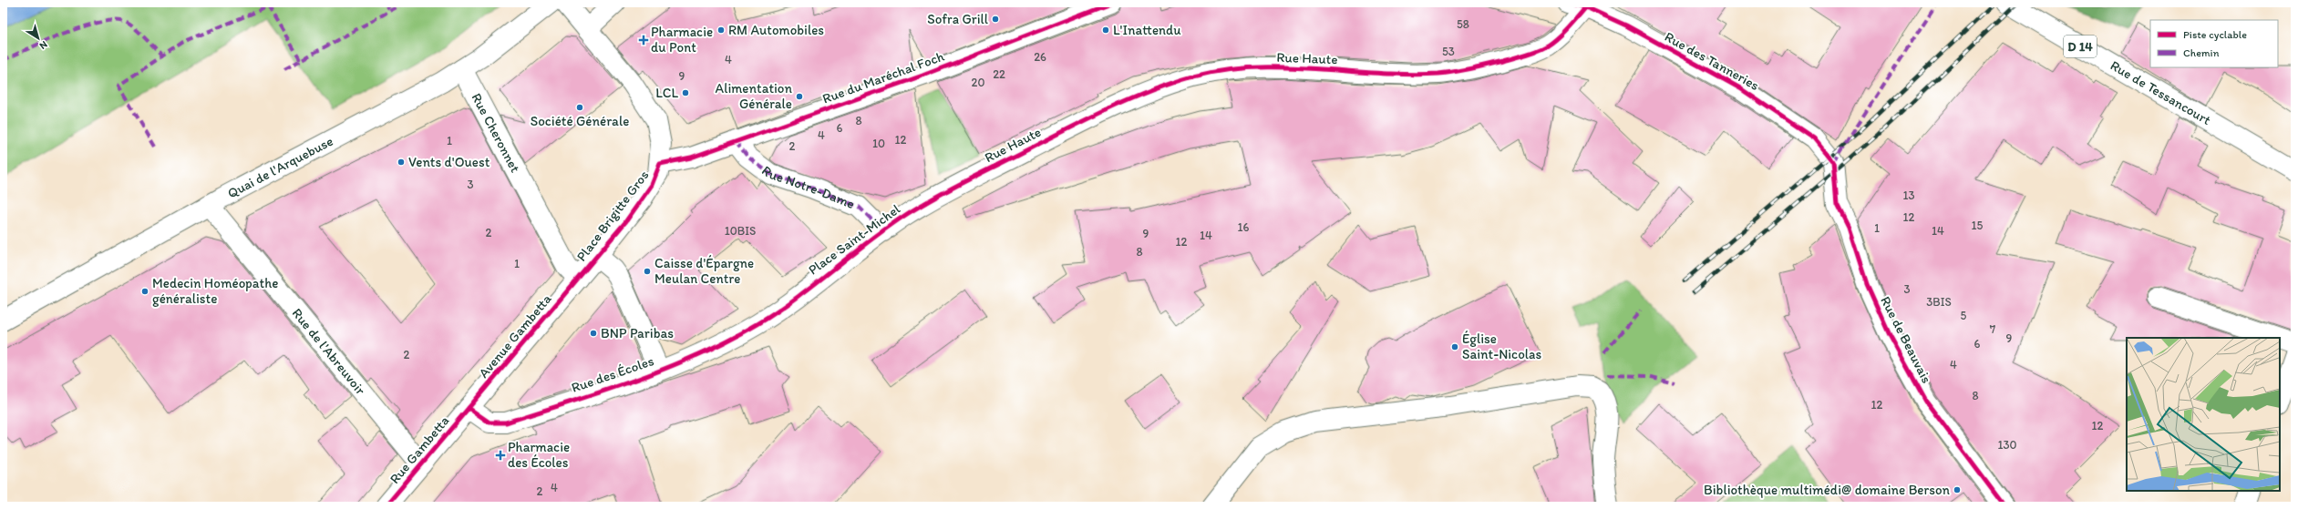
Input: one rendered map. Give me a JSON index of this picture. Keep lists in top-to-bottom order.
{
  "streets": {
    "street": [
      "D 14",
      "Rue Haute",
      "Rue des Tanneries",
      "Rue du Maréchal Foch",
      "Rue de Tessancourt",
      "Rue Cheronnet",
      "Quai de l'Arquebuse",
      "Rue Notre-Dame",
      "Place Brigitte Gros",
      "Place Saint-Michel",
      "Avenue Gambetta",
      "Rue de Beauvais",
      "Rue de l'Abreuvoir",
      "Rue des Écoles",
      "Rue Gambetta"
    ]
  },
  "crossings": [
    ["Rue Haute", "Rue des Tanneries"],
    ["Rue Haute", "Place Saint-Michel"],
    ["Rue des Tanneries", "Rue de Beauvais"],
    ["Rue du Maréchal Foch", "Rue Notre-Dame"],
    ["Rue du Maréchal Foch", "Place Brigitte Gros"],
    ["Rue Cheronnet", "Quai de l'Arquebuse"],
    ["Rue Cheronnet", "Place Brigitte Gros"],
    ["Rue Cheronnet", "Avenue Gambetta"],
    ["Quai de l'Arquebuse", "Rue de l'Abreuvoir"],
    ["Rue Notre-Dame", "Place Saint-Michel"],
    ["Place Brigitte Gros", "Avenue Gambetta"],
    ["Place Saint-Michel", "Rue des Écoles"],
    ["Avenue Gambetta", "Rue des Écoles"],
    ["Avenue Gambetta", "Rue Gambetta"],
    ["Rue de l'Abreuvoir", "Rue Gambetta"],
    ["Rue des Écoles", "Rue Gambetta"]
  ],
  "places": {
    "other": [
      "Sofra Grill",
      "RM Automobiles",
      "L'Inattendu",
      "LCL",
      "Alimentation Générale",
      "Société Générale",
      "Vents d'Ouest",
      "Caisse d'Épargne Meulan Centre",
      "Medecin Homéopathe généraliste",
      "BNP Paribas",
      "Église Saint-Nicolas",
      "Bibliothèque multimédi@ domaine Berson"
    ],
    "health": ["Pharmacie du Pont", "Pharmacie des Écoles"]
  },
  "house_numbers": [
    "58",
    "53",
    "26",
    "4",
    "22",
    "9",
    "20",
    "8",
    "6",
    "4",
    "12",
    "1",
    "10",
    "2",
    "3",
    "13",
    "12",
    "15",
    "16",
    "1",
    "10BIS",
    "14",
    "2",
    "9",
    "14",
    "12",
    "8",
    "1",
    "3",
    "3BIS",
    "5",
    "7",
    "9",
    "6",
    "2",
    "4",
    "8",
    "12",
    "12",
    "130",
    "4",
    "2"
  ],
  "legend": ["Piste cyclable", "Chemin"],
  "north": "bottom right"
}
